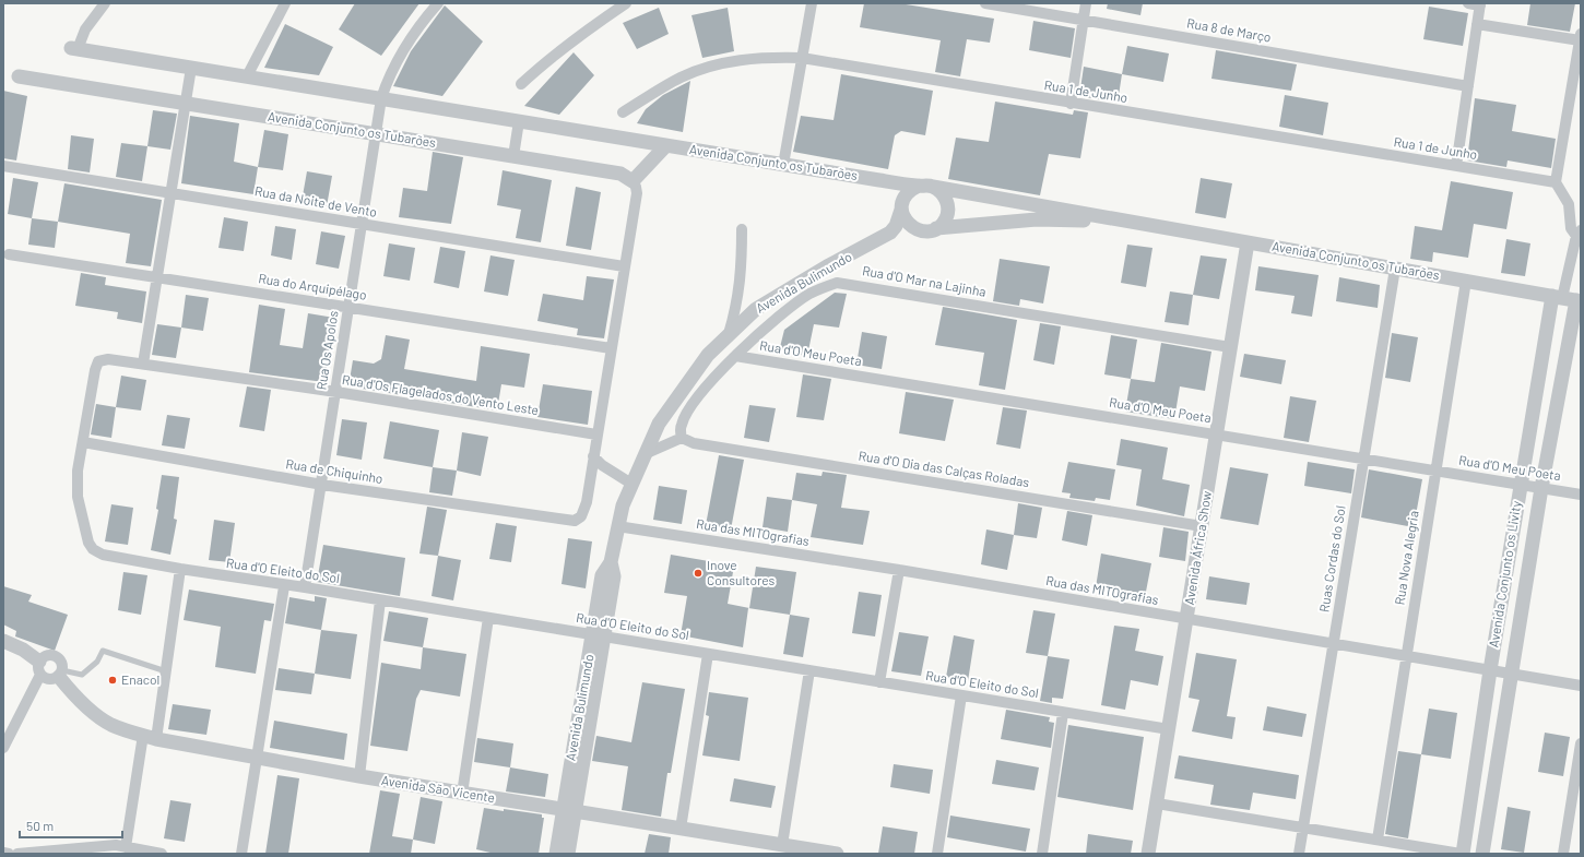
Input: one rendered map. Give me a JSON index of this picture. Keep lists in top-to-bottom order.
{
  "streets": {
    "street": [
      "Rua 8 de Março",
      "Rua 1 de Junho",
      "Avenida Conjunto os Tubarões",
      "Rua da Noite de Vento",
      "Rua d'O Mar na Lajinha",
      "Avenida Bulimundo",
      "Rua do Arquipélago",
      "Rua Os Apolos",
      "Rua d'O Meu Poeta",
      "Rua d'Os Flagelados do Vento Leste",
      "Rua d'O Dia das Calças Roladas",
      "Rua de Chiquinho",
      "Rua das MITOgrafias",
      "Avenida África Show",
      "Rua Nova Alegria",
      "Ruas Cordas do Sol",
      "Rua d'O Eleito do Sol",
      "Avenida Conjunto os Livity",
      "Avenida São Vicente"
    ]
  },
  "crossings": [
    ["Avenida Conjunto os Tubarões", "Rua Os Apolos"],
    ["Avenida Conjunto os Tubarões", "Avenida África Show"],
    ["Avenida Conjunto os Tubarões", "Rua Nova Alegria"],
    ["Avenida Conjunto os Tubarões", "Ruas Cordas do Sol"],
    ["Avenida Conjunto os Tubarões", "Avenida Conjunto os Livity"],
    ["Rua da Noite de Vento", "Rua Os Apolos"],
    ["Rua d'O Mar na Lajinha", "Rua d'O Meu Poeta"],
    ["Rua d'O Mar na Lajinha", "Rua d'O Dia das Calças Roladas"],
    ["Rua d'O Mar na Lajinha", "Avenida África Show"],
    ["Avenida Bulimundo", "Rua das MITOgrafias"],
    ["Avenida Bulimundo", "Rua d'O Eleito do Sol"],
    ["Avenida Bulimundo", "Avenida São Vicente"],
    ["Rua do Arquipélago", "Rua Os Apolos"],
    ["Rua Os Apolos", "Rua d'Os Flagelados do Vento Leste"],
    ["Rua Os Apolos", "Rua de Chiquinho"],
    ["Rua Os Apolos", "Rua d'O Eleito do Sol"],
    ["Rua d'O Meu Poeta", "Avenida África Show"],
    ["Rua d'O Meu Poeta", "Rua Nova Alegria"],
    ["Rua d'O Meu Poeta", "Ruas Cordas do Sol"],
    ["Rua d'O Meu Poeta", "Avenida Conjunto os Livity"],
    ["Rua d'Os Flagelados do Vento Leste", "Rua de Chiquinho"],
    ["Rua d'Os Flagelados do Vento Leste", "Rua d'O Eleito do Sol"],
    ["Rua d'O Dia das Calças Roladas", "Avenida África Show"],
    ["Rua de Chiquinho", "Rua d'O Eleito do Sol"],
    ["Rua das MITOgrafias", "Avenida África Show"],
    ["Rua das MITOgrafias", "Rua Nova Alegria"],
    ["Rua das MITOgrafias", "Ruas Cordas do Sol"],
    ["Rua das MITOgrafias", "Avenida Conjunto os Livity"],
    ["Avenida África Show", "Rua d'O Eleito do Sol"]
  ],
  "places": ["Inove Consultores", "Enacol"],
  "scale_bar": "50 m"
}
